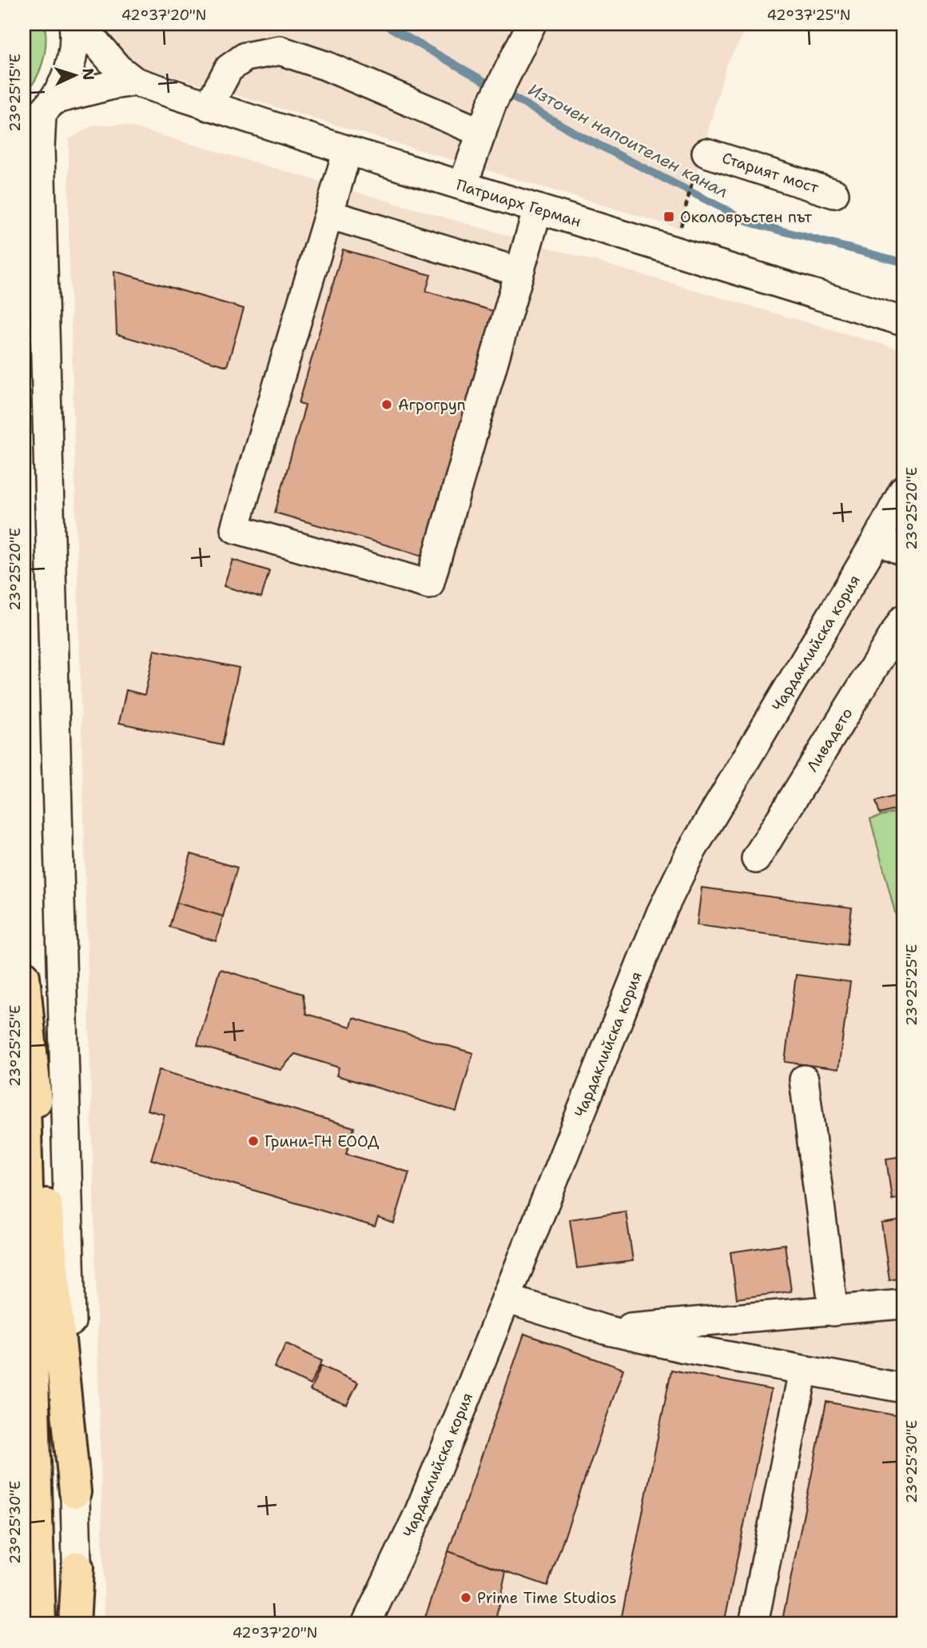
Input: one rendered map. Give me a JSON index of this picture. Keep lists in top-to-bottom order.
{
  "streets": {
    "street": [
      "Старият мост",
      "Патриарх Герман",
      "Чардаклийска кория",
      "Ливадето"
    ]
  },
  "water": ["Източен напоителен канал"],
  "places": {
    "transit": ["Околовръстен път"],
    "other": ["Агрогруп", "Грини-ГН ЕООД", "Prime Time Studios"]
  },
  "north": "right",
  "coordinates": [
    "42°37'20\"N",
    "42°37'25\"N",
    "23°25'15\"E",
    "23°25'20\"E",
    "23°25'25\"E",
    "23°25'30\"E"
  ]
}
